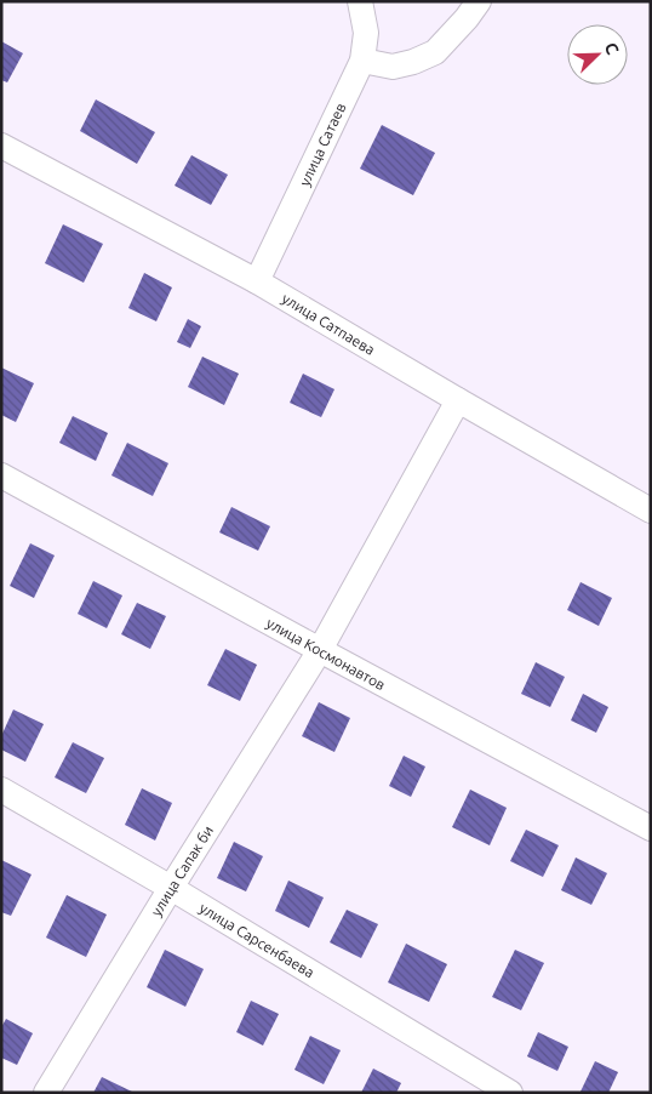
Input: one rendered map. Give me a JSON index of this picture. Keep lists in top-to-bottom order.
{
  "streets": {
    "street": [
      "улица Сатаев",
      "улица Сатпаева",
      "улица Космонавтов",
      "улица Сапак би",
      "улица Сарсенбаева"
    ]
  },
  "crossings": [
    ["улица Сатаев", "улица Сатпаева"],
    ["улица Сатпаева", "улица Сапак би"],
    ["улица Космонавтов", "улица Сапак би"],
    ["улица Сапак би", "улица Сарсенбаева"]
  ],
  "north": "top right"
}
